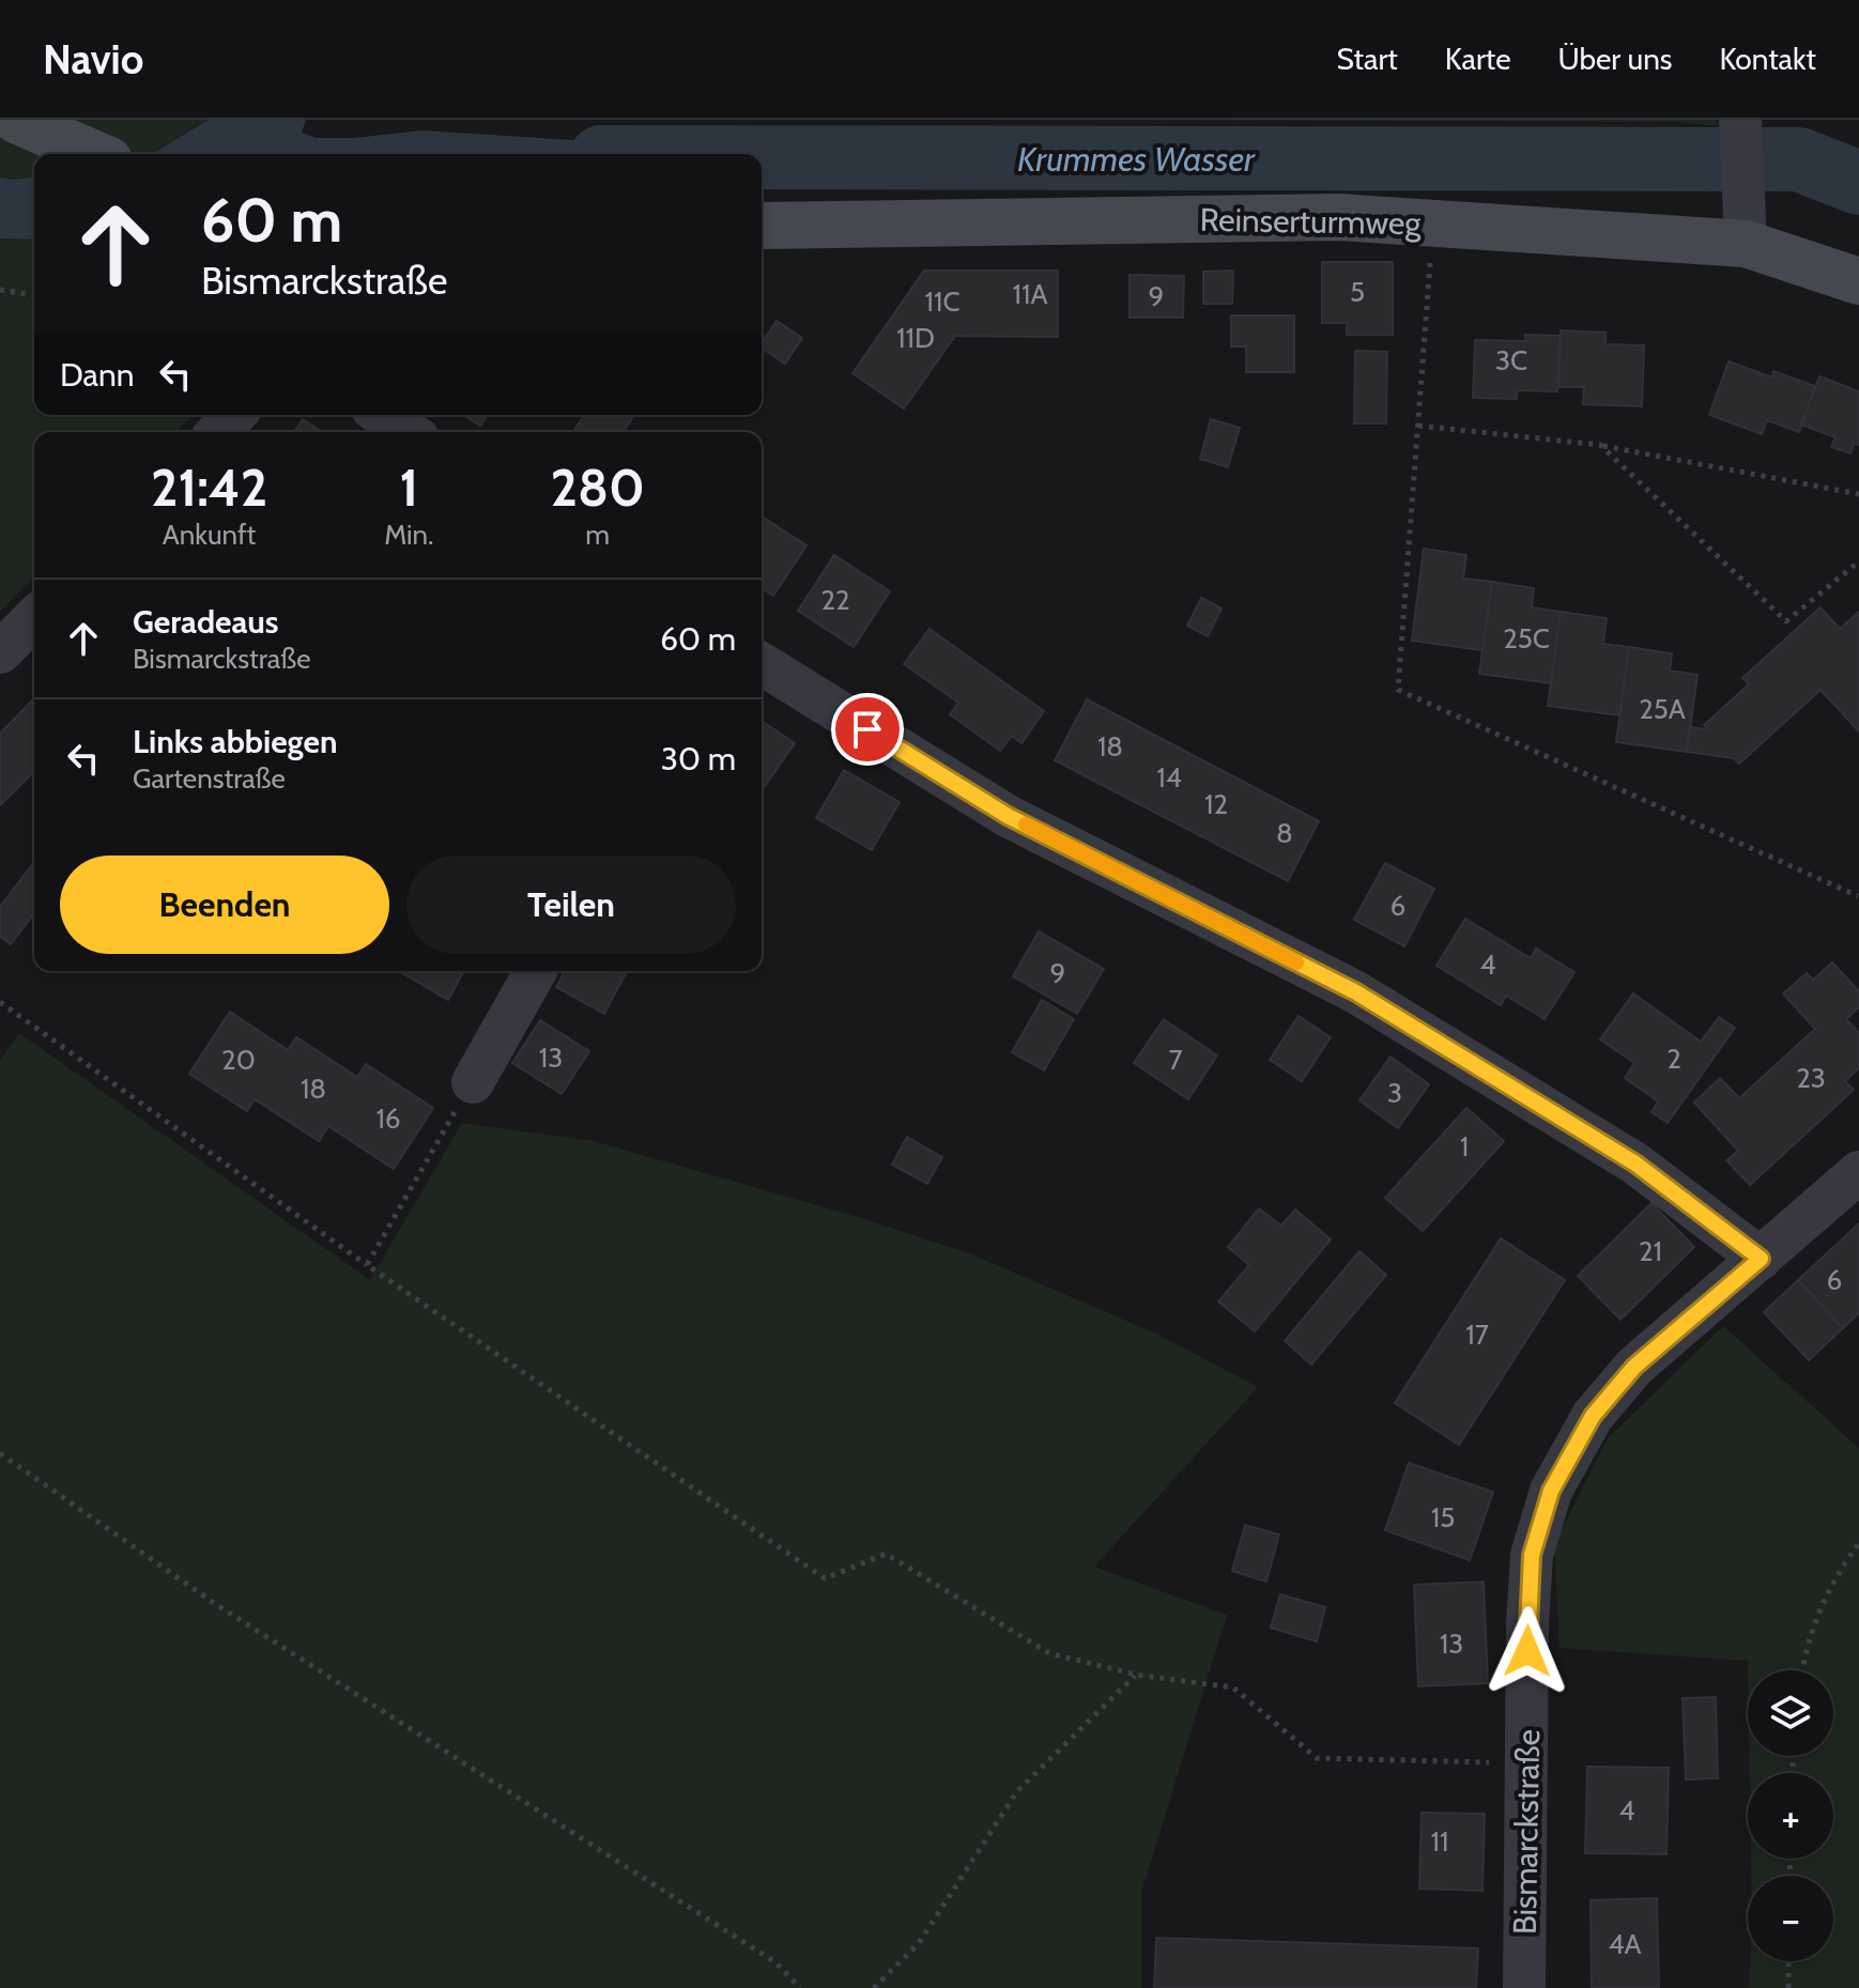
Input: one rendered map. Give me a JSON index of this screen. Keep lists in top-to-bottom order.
{
  "streets": {
    "main road": ["Reinserturmweg"],
    "street": ["Bismarckstraße"]
  },
  "water": ["Krummes Wasser"],
  "house_numbers": [
    "5",
    "11A",
    "9",
    "11C",
    "11D",
    "3C",
    "22",
    "25C",
    "25A",
    "18",
    "14",
    "12",
    "8",
    "6",
    "4",
    "9",
    "13",
    "2",
    "20",
    "7",
    "23",
    "18",
    "3",
    "16",
    "1",
    "21",
    "6",
    "17",
    "15",
    "13",
    "4",
    "11",
    "4A"
  ],
  "page": {
    "header": "Navio",
    "nav": [
      "Start",
      "Karte",
      "Über uns",
      "Kontakt"
    ],
    "turn": ["60 m", "Bismarckstraße"],
    "then": "Dann",
    "eta": [
      "21:42",
      "Ankunft",
      "1",
      "Min.",
      "280",
      "m"
    ],
    "list": [
      {
        "name": "Geradeaus",
        "note": "Bismarckstraße",
        "value": "60 m"
      },
      {
        "name": "Links abbiegen",
        "note": "Gartenstraße",
        "value": "30 m"
      }
    ],
    "buttons": ["Beenden", "Teilen"],
    "map_buttons": ["+", "−"]
  }
}
